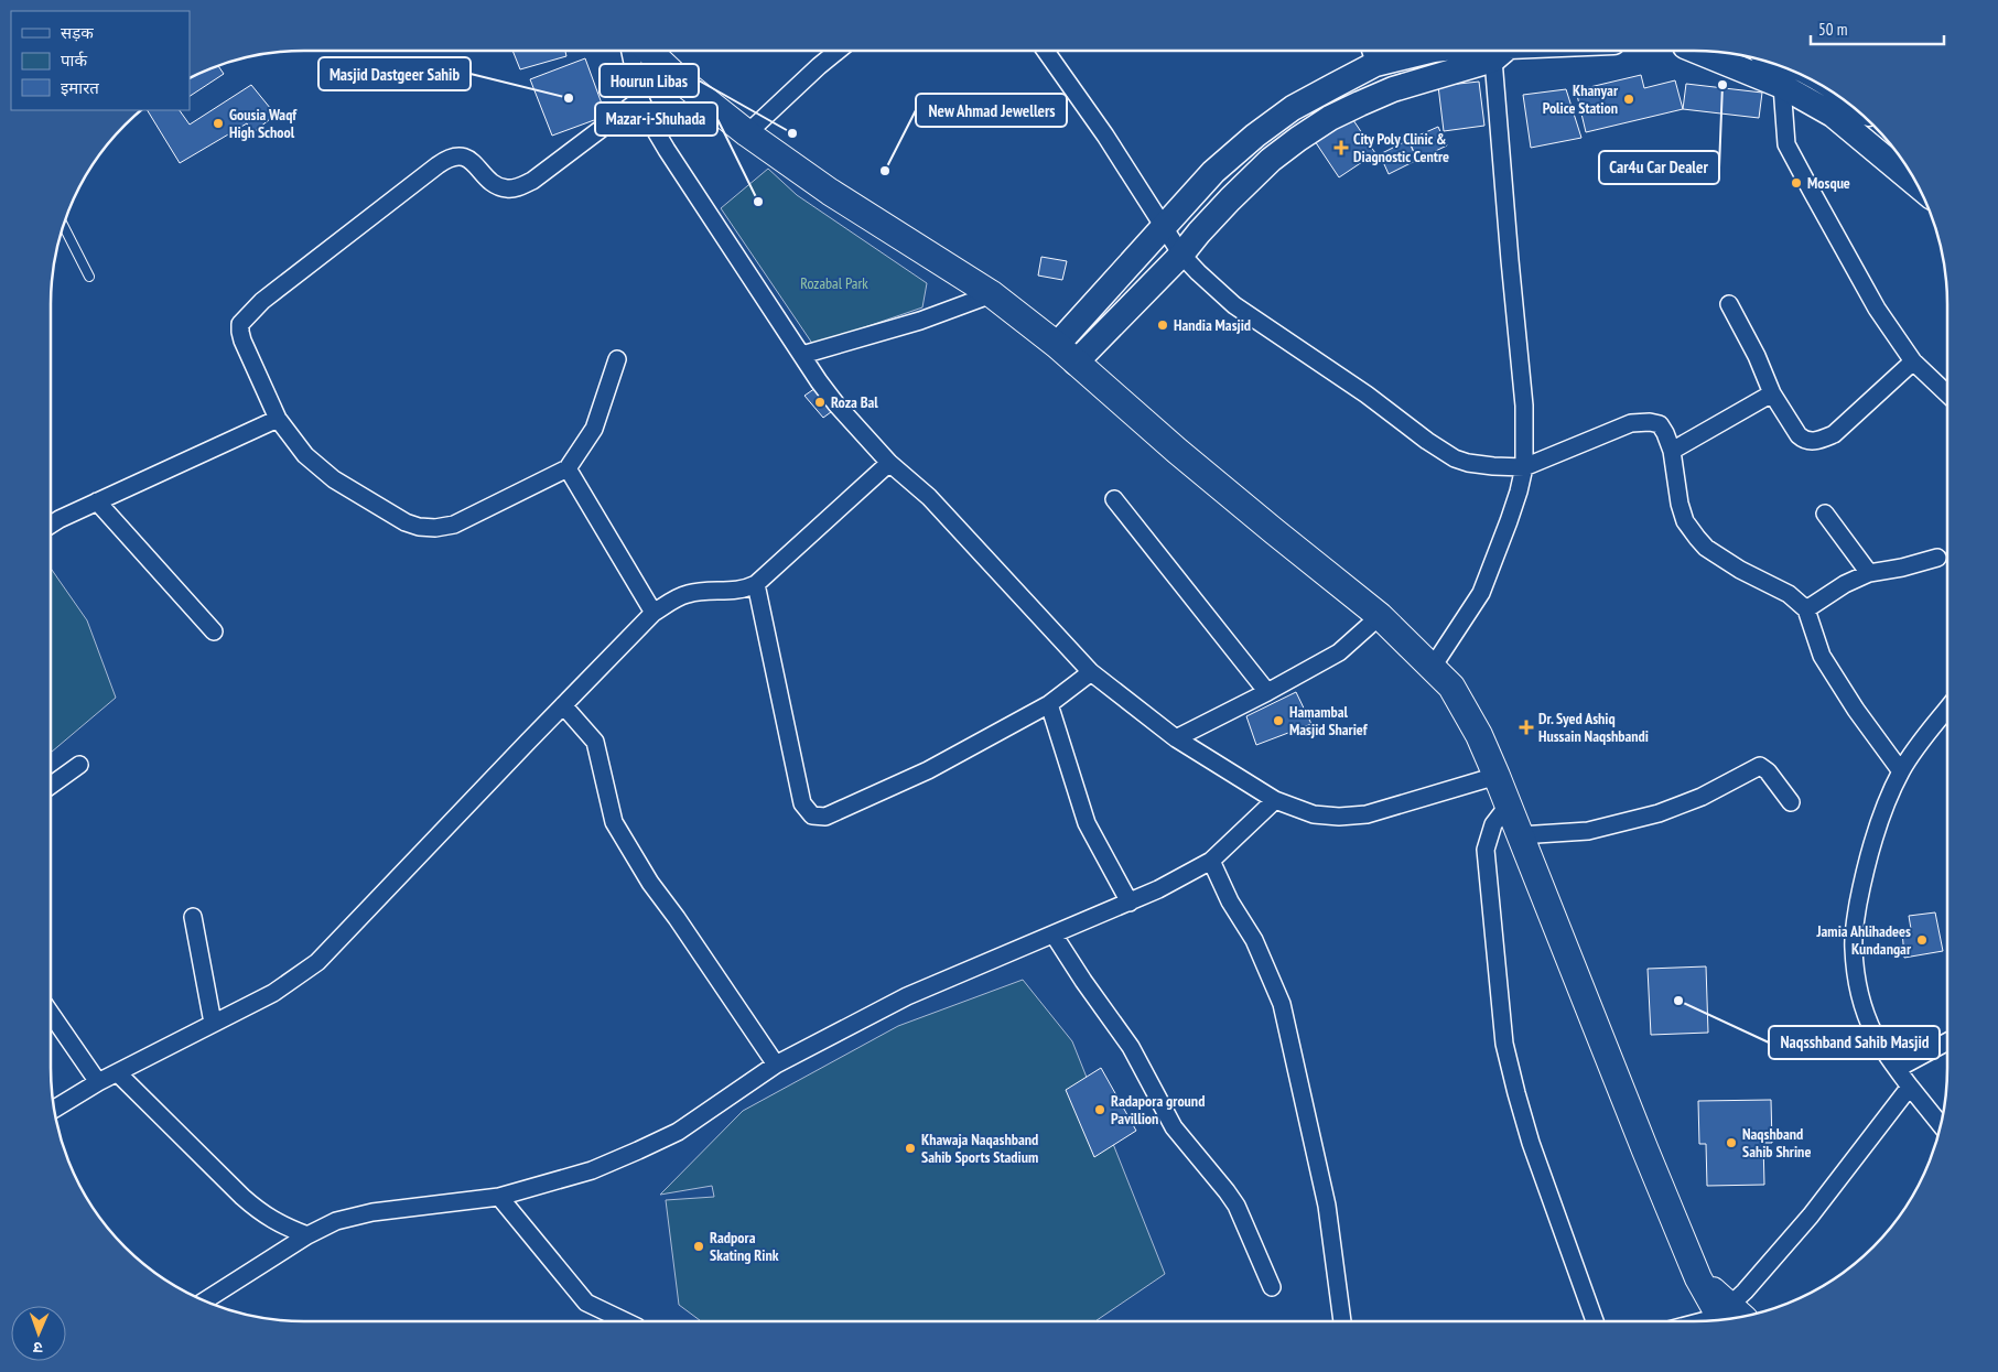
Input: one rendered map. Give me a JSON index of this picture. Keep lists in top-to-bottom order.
{
  "parks": ["Rozabal Park"],
  "places": {
    "other": [
      "Car4u Car Dealer",
      "Masjid Dastgeer Sahib",
      "Khanyar Police Station",
      "Gousia Waqf High School",
      "Hourun Libas",
      "New Ahmad Jewellers",
      "Mosque",
      "Mazar-i-Shuhada",
      "Handia Masjid",
      "Roza Bal",
      "Hamambal Masjid Sharief",
      "Jamia Ahlihadees Kundangar",
      "Naqsshband Sahib Masjid",
      "Radapora ground Pavillion",
      "Naqshband Sahib Shrine",
      "Khawaja Naqashband Sahib Sports Stadium",
      "Radpora Skating Rink"
    ],
    "health": ["City Poly Clinic & Diagnostic Centre", "Dr. Syed Ashiq Hussain Naqshbandi"]
  },
  "legend": ["सड़क", "पार्क", "इमारत"],
  "scale_bar": "50 m",
  "north": "bottom"
}
